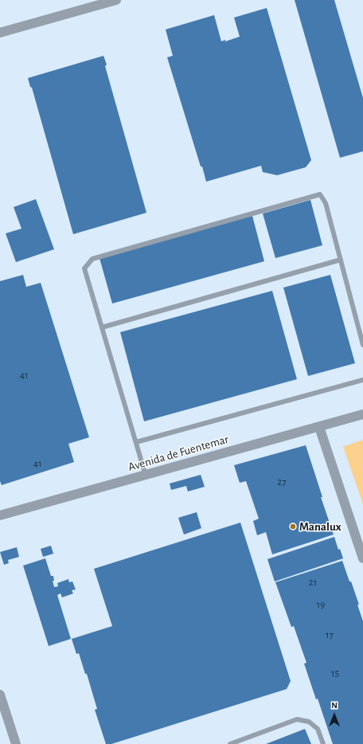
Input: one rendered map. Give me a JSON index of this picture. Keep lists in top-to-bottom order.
{
  "streets": {
    "street": ["Avenida de Fuentemar"]
  },
  "places": ["Manalux"],
  "house_numbers": [
    "41",
    "41",
    "27",
    "21",
    "19",
    "17",
    "15"
  ],
  "north": "top"
}
